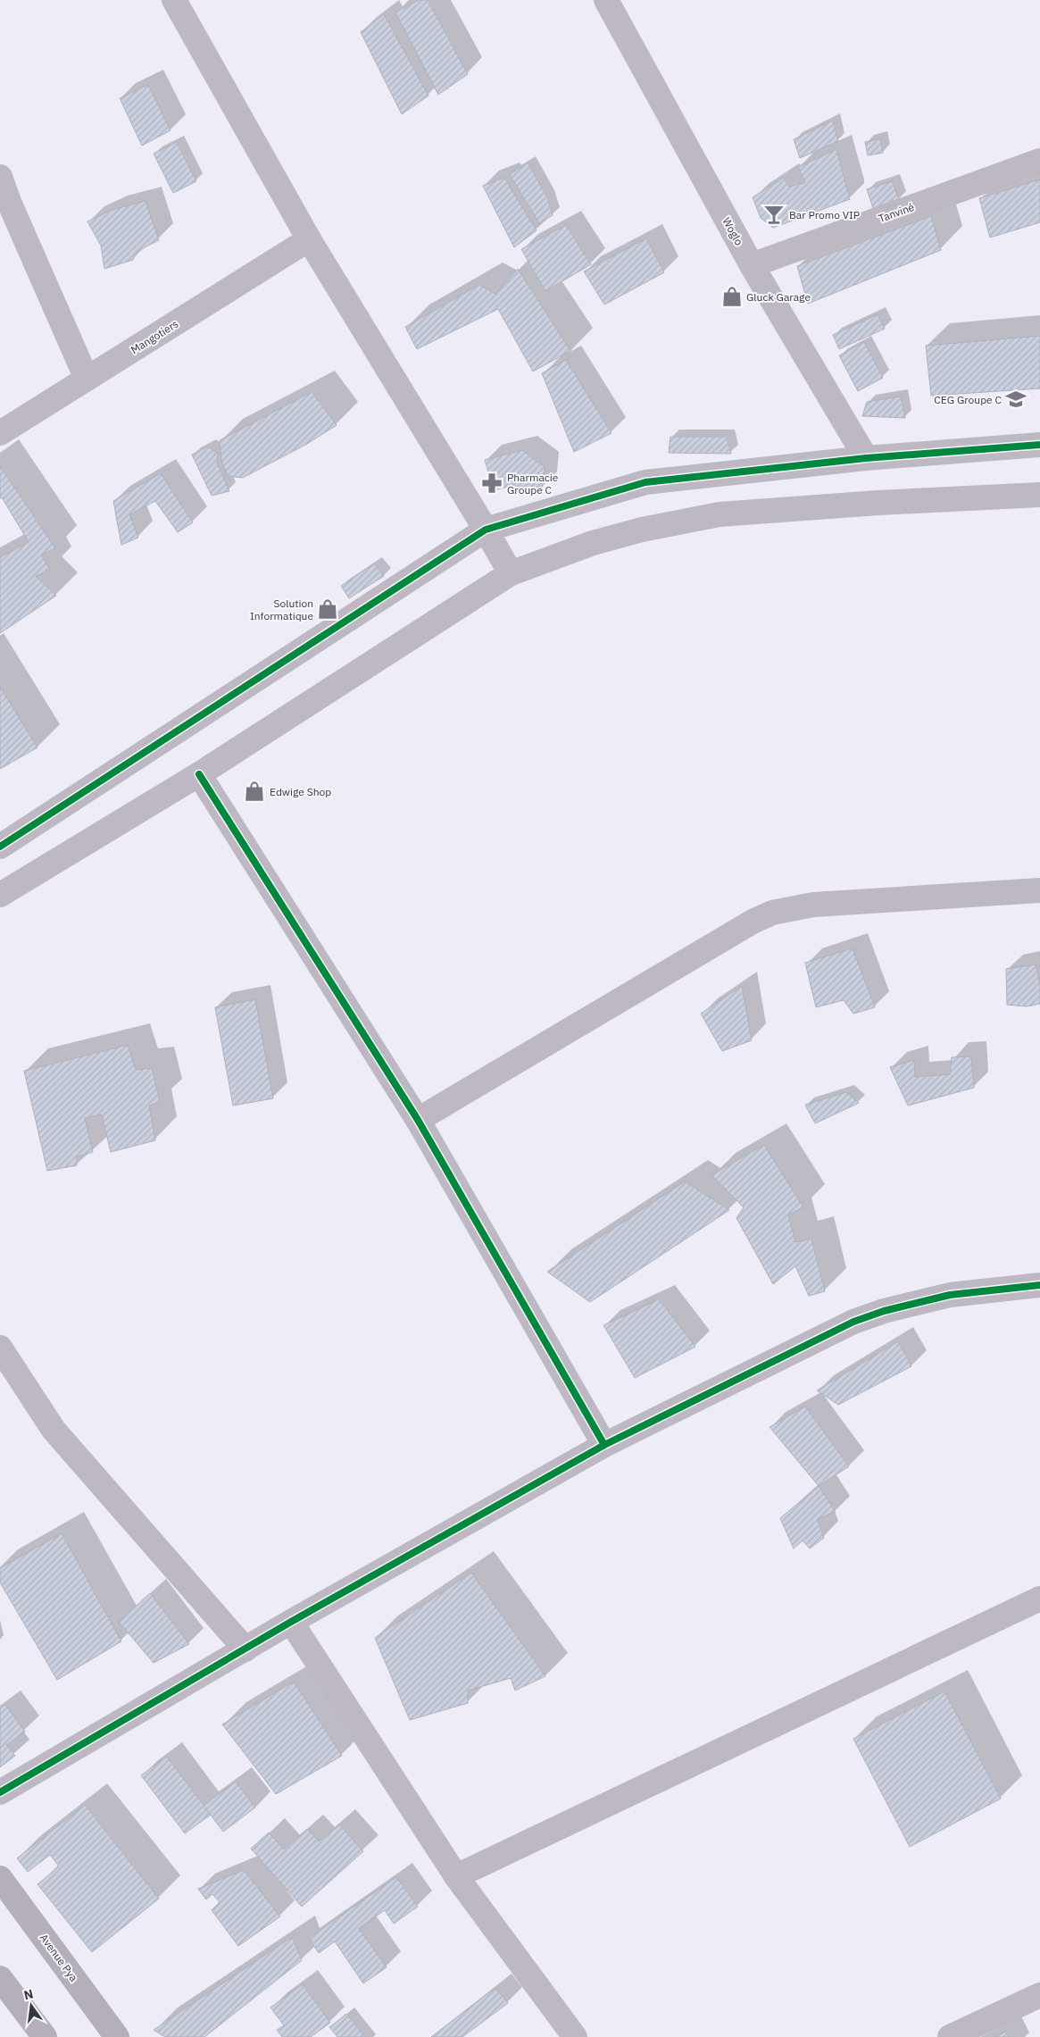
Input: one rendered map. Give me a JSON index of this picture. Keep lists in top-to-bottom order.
{
  "streets": {
    "main road": ["Avenue Pya"],
    "street": ["Tanviné", "Woglo", "Mangotiers"]
  },
  "crossings": [
    ["Tanviné", "Woglo"]
  ],
  "places": {
    "bar": ["Bar Promo VIP"],
    "shop": ["Gluck Garage", "Solution Informatique", "Edwige Shop"],
    "school or university": ["CEG Groupe C"],
    "pharmacy": ["Pharmacie Groupe C"]
  },
  "north": "top"
}
